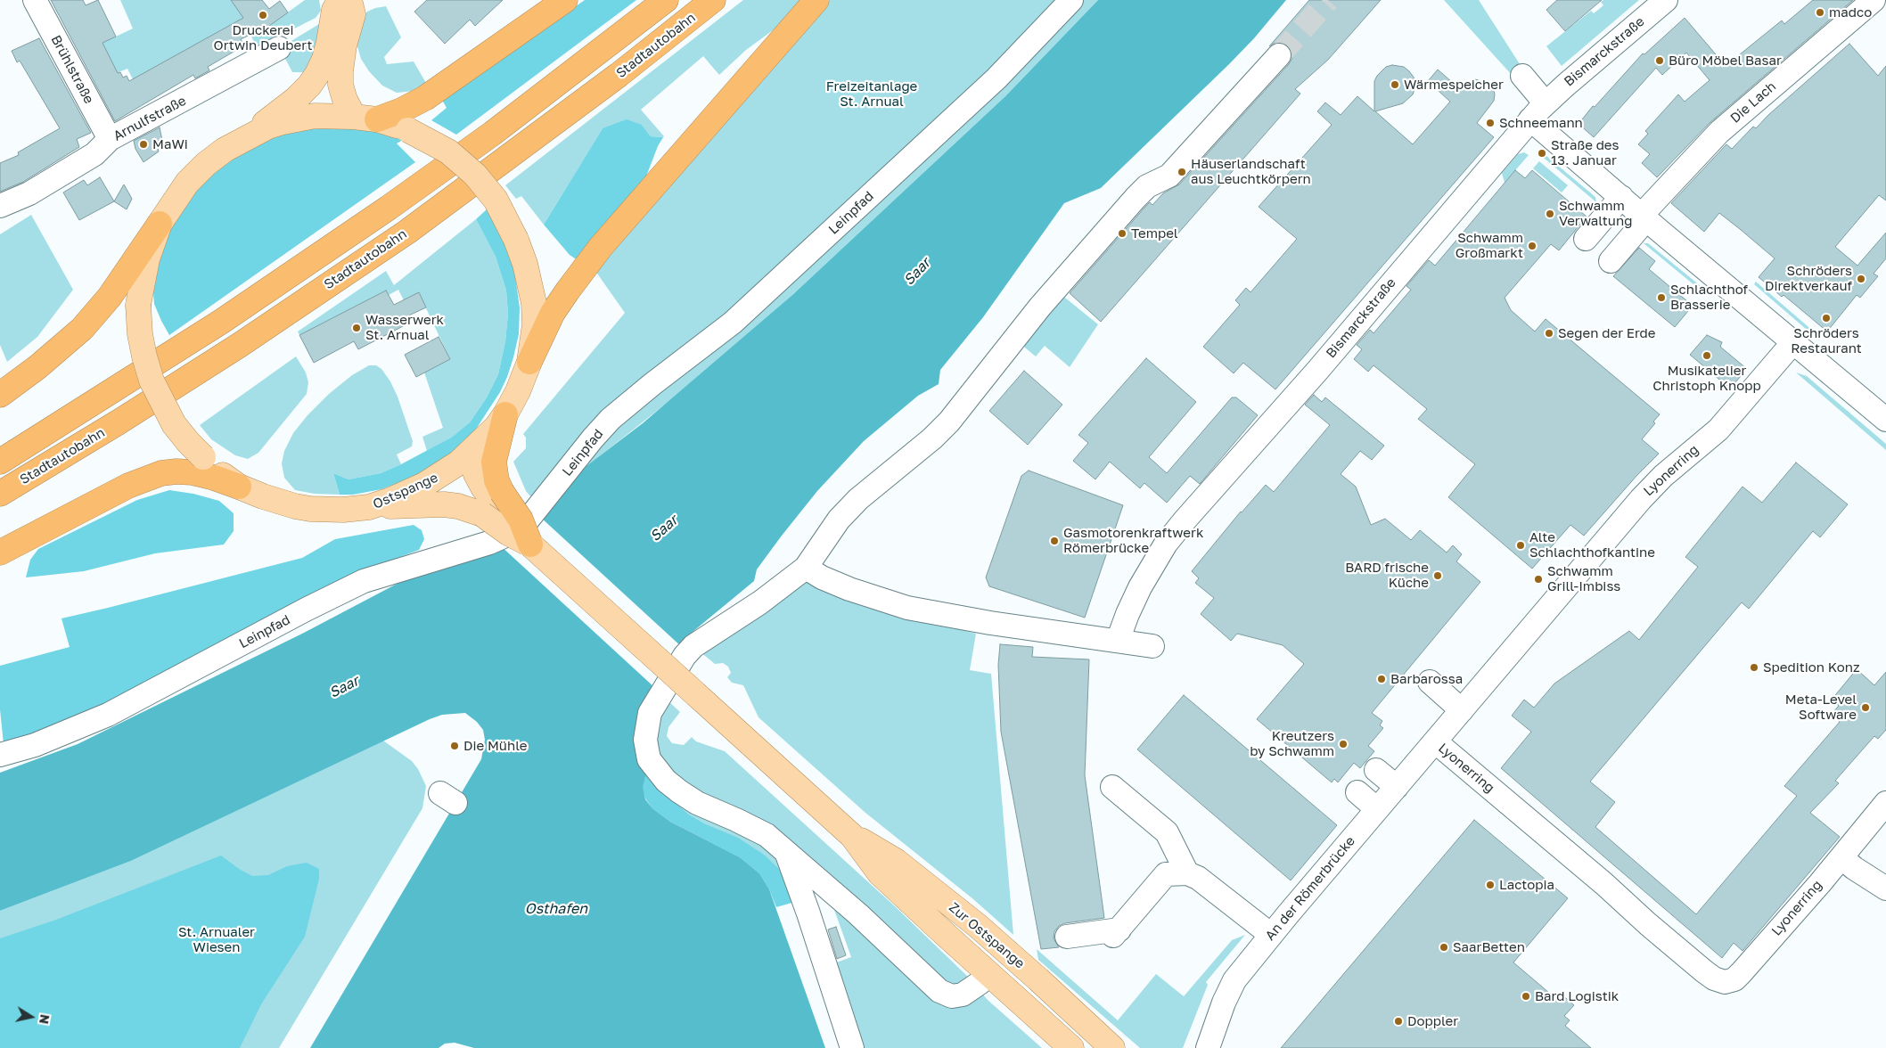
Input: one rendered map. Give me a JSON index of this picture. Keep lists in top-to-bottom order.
{
  "streets": {
    "highway": ["Stadtautobahn"],
    "main road": ["Ostspange", "Zur Ostspange"],
    "street": [
      "Bismarckstraße",
      "Brühlstraße",
      "Die Lach",
      "Arnulfstraße",
      "Leinpfad",
      "Lyonerring",
      "An der Römerbrücke"
    ]
  },
  "crossings": [
    ["Brühlstraße", "Arnulfstraße"],
    ["Lyonerring", "An der Römerbrücke"]
  ],
  "water": ["Saar", "Osthafen"],
  "parks": ["Freizeitanlage St. Arnual", "St. Arnualer Wiesen"],
  "places": [
    "madco",
    "Druckerei Ortwin Deubert",
    "Büro Möbel Basar",
    "Wärmespeicher",
    "Schneemann",
    "MaWi",
    "Straße des 13. Januar",
    "Häuserlandschaft aus Leuchtkörpern",
    "Schwamm Verwaltung",
    "Tempel",
    "Schwamm Großmarkt",
    "Schröders Direktverkauf",
    "Schlachthof Brasserie",
    "Schröders Restaurant",
    "Wasserwerk St. Arnual",
    "Segen der Erde",
    "Musikatelier Christoph Knopp",
    "Gasmotorenkraftwerk Römerbrücke",
    "Alte Schlachthofkantine",
    "BARD frische Küche",
    "Schwamm Grill-Imbiss",
    "Spedition Konz",
    "Barbarossa",
    "Meta-Level Software",
    "Kreutzers by Schwamm",
    "Die Mühle",
    "Lactopia",
    "SaarBetten",
    "Bard Logistik",
    "Doppler"
  ],
  "north": "right"
}
